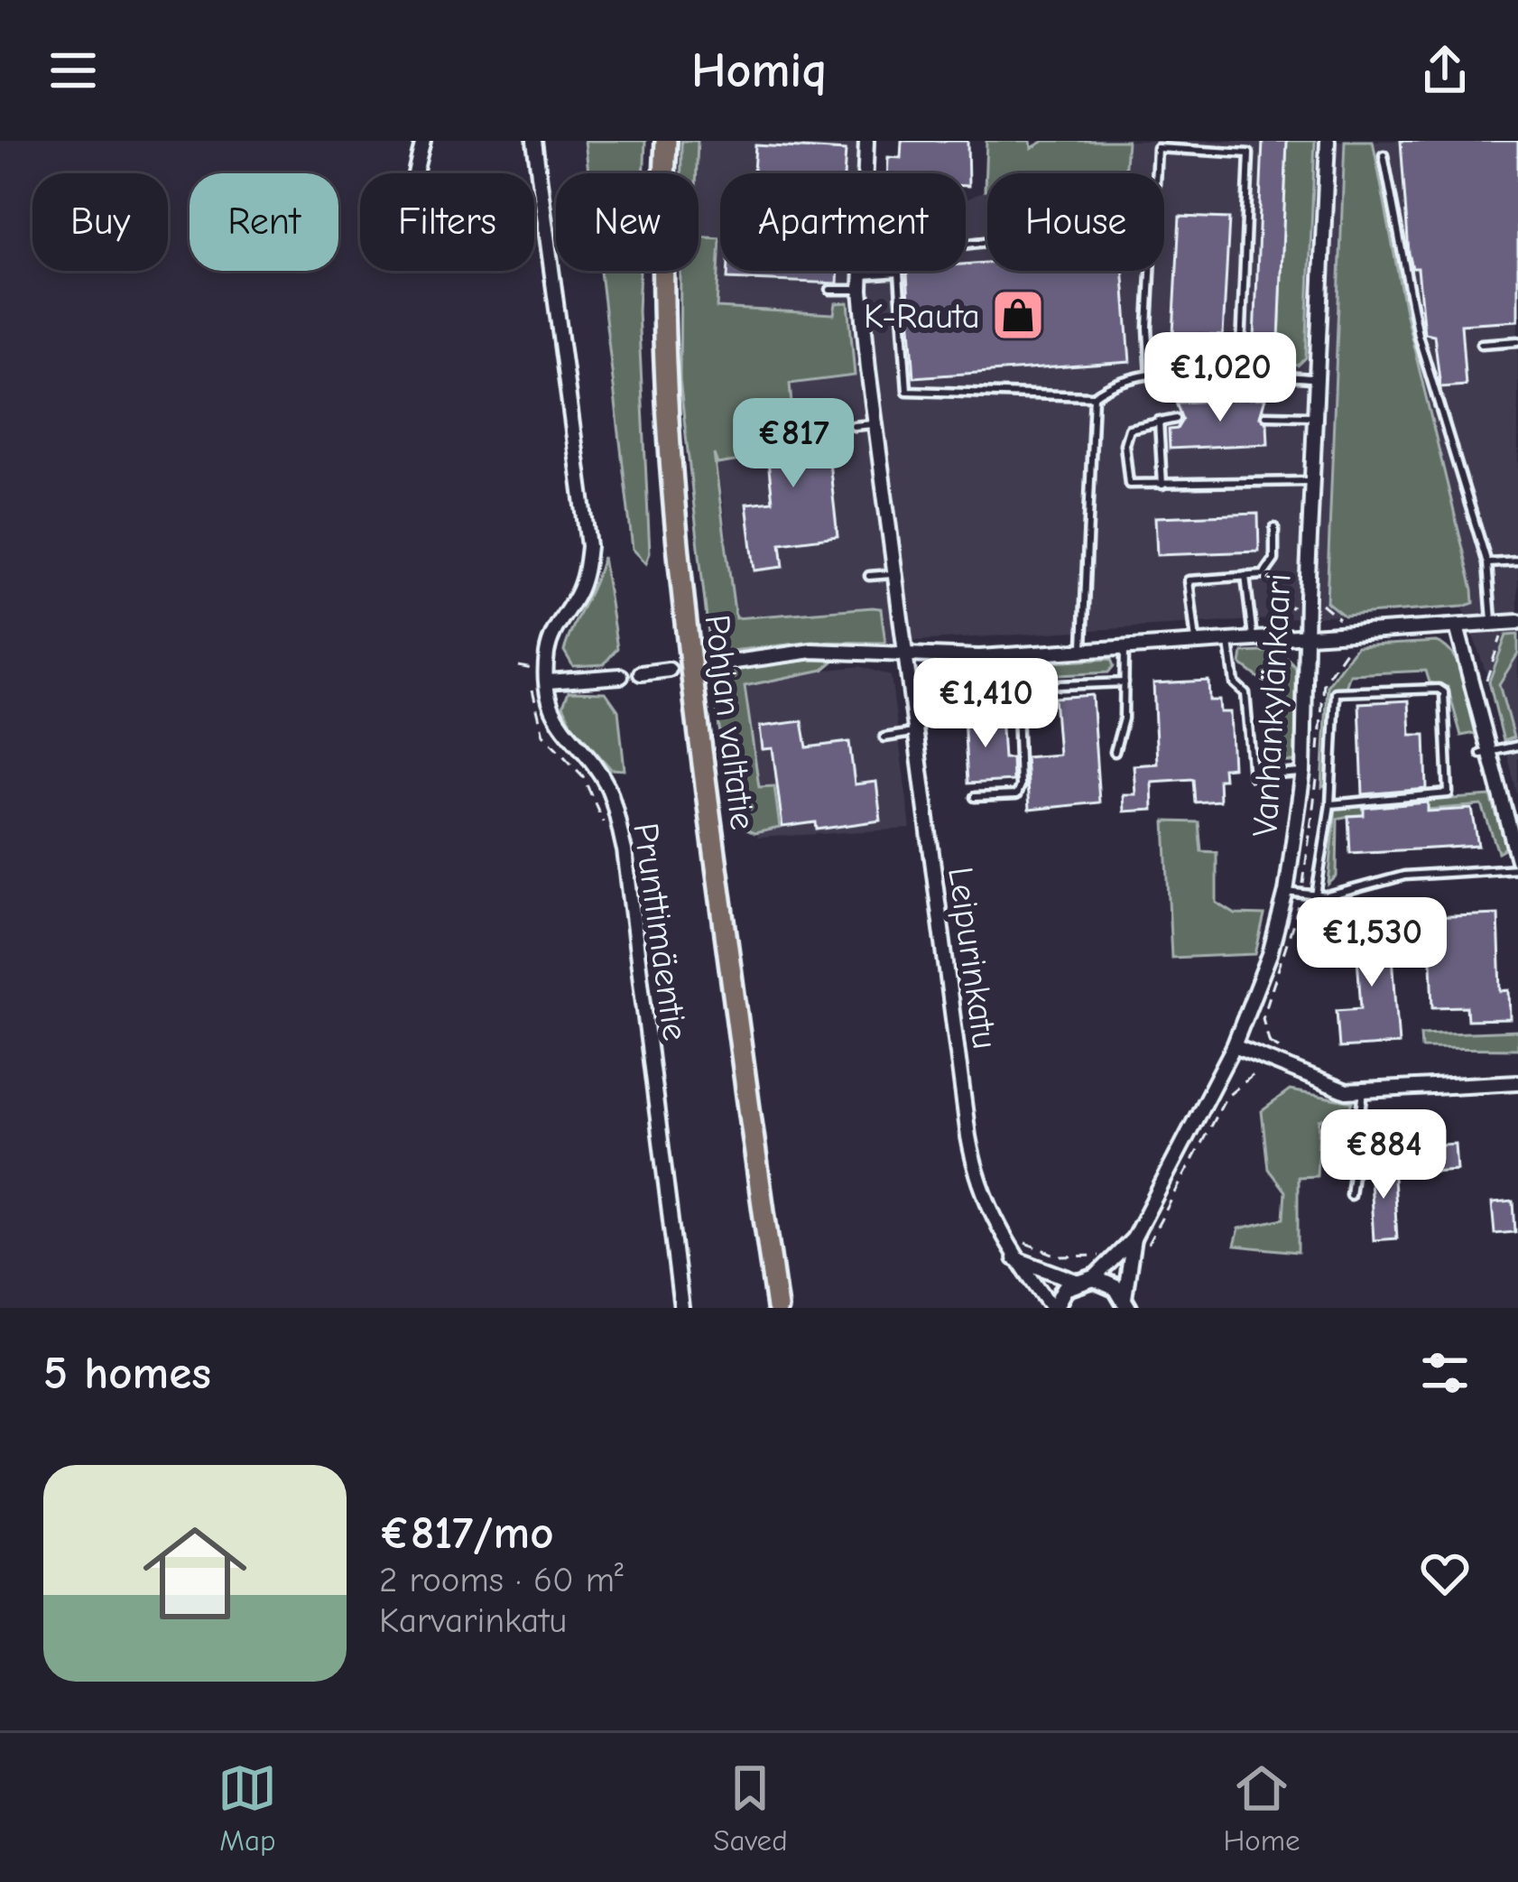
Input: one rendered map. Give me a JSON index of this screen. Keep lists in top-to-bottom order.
{
  "streets": {
    "main road": ["Pohjan valtatie"],
    "street": ["Vanhankylänkaari", "Prunttimäentie", "Leipurinkatu"]
  },
  "places": {
    "shop": ["K-Rauta"]
  },
  "page": {
    "header": "Homiq",
    "chip": [
      "Buy",
      "Rent",
      "Filters",
      "New",
      "Apartment",
      "House"
    ],
    "price": [
      "€1,020",
      "€817",
      "€1,410",
      "€1,530",
      "€884"
    ],
    "heading": "5 homes",
    "list": [
      {
        "name": "€817/mo",
        "note": "2 rooms · 60 m² · Karvarinkatu"
      }
    ],
    "tabs": ["Map", "Saved", "Home"]
  }
}
